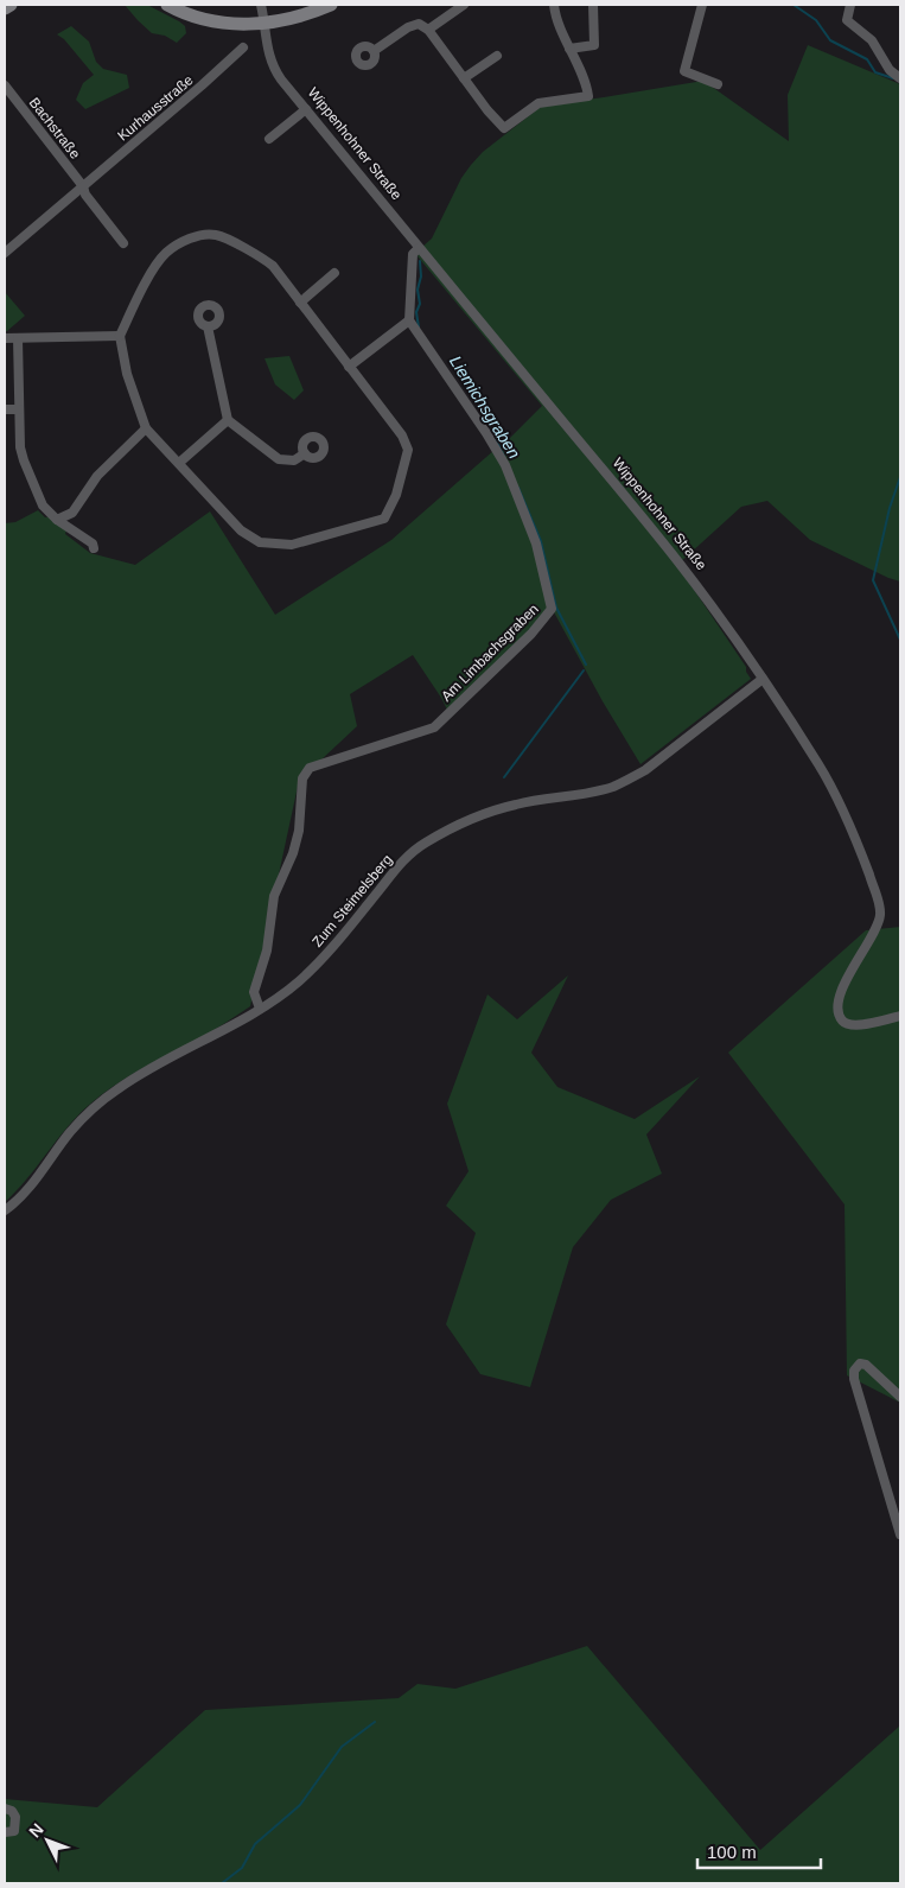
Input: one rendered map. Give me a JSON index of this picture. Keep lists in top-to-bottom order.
{
  "streets": {
    "street": [
      "Kurhausstraße",
      "Bachstraße",
      "Wippenhohner Straße",
      "Am Limbachsgraben",
      "Zum Steimelsberg"
    ]
  },
  "crossings": [
    ["Kurhausstraße", "Bachstraße"],
    ["Wippenhohner Straße", "Zum Steimelsberg"],
    ["Am Limbachsgraben", "Zum Steimelsberg"]
  ],
  "water": ["Liemichsgraben"],
  "scale_bar": "100 m",
  "north": "top left"
}
